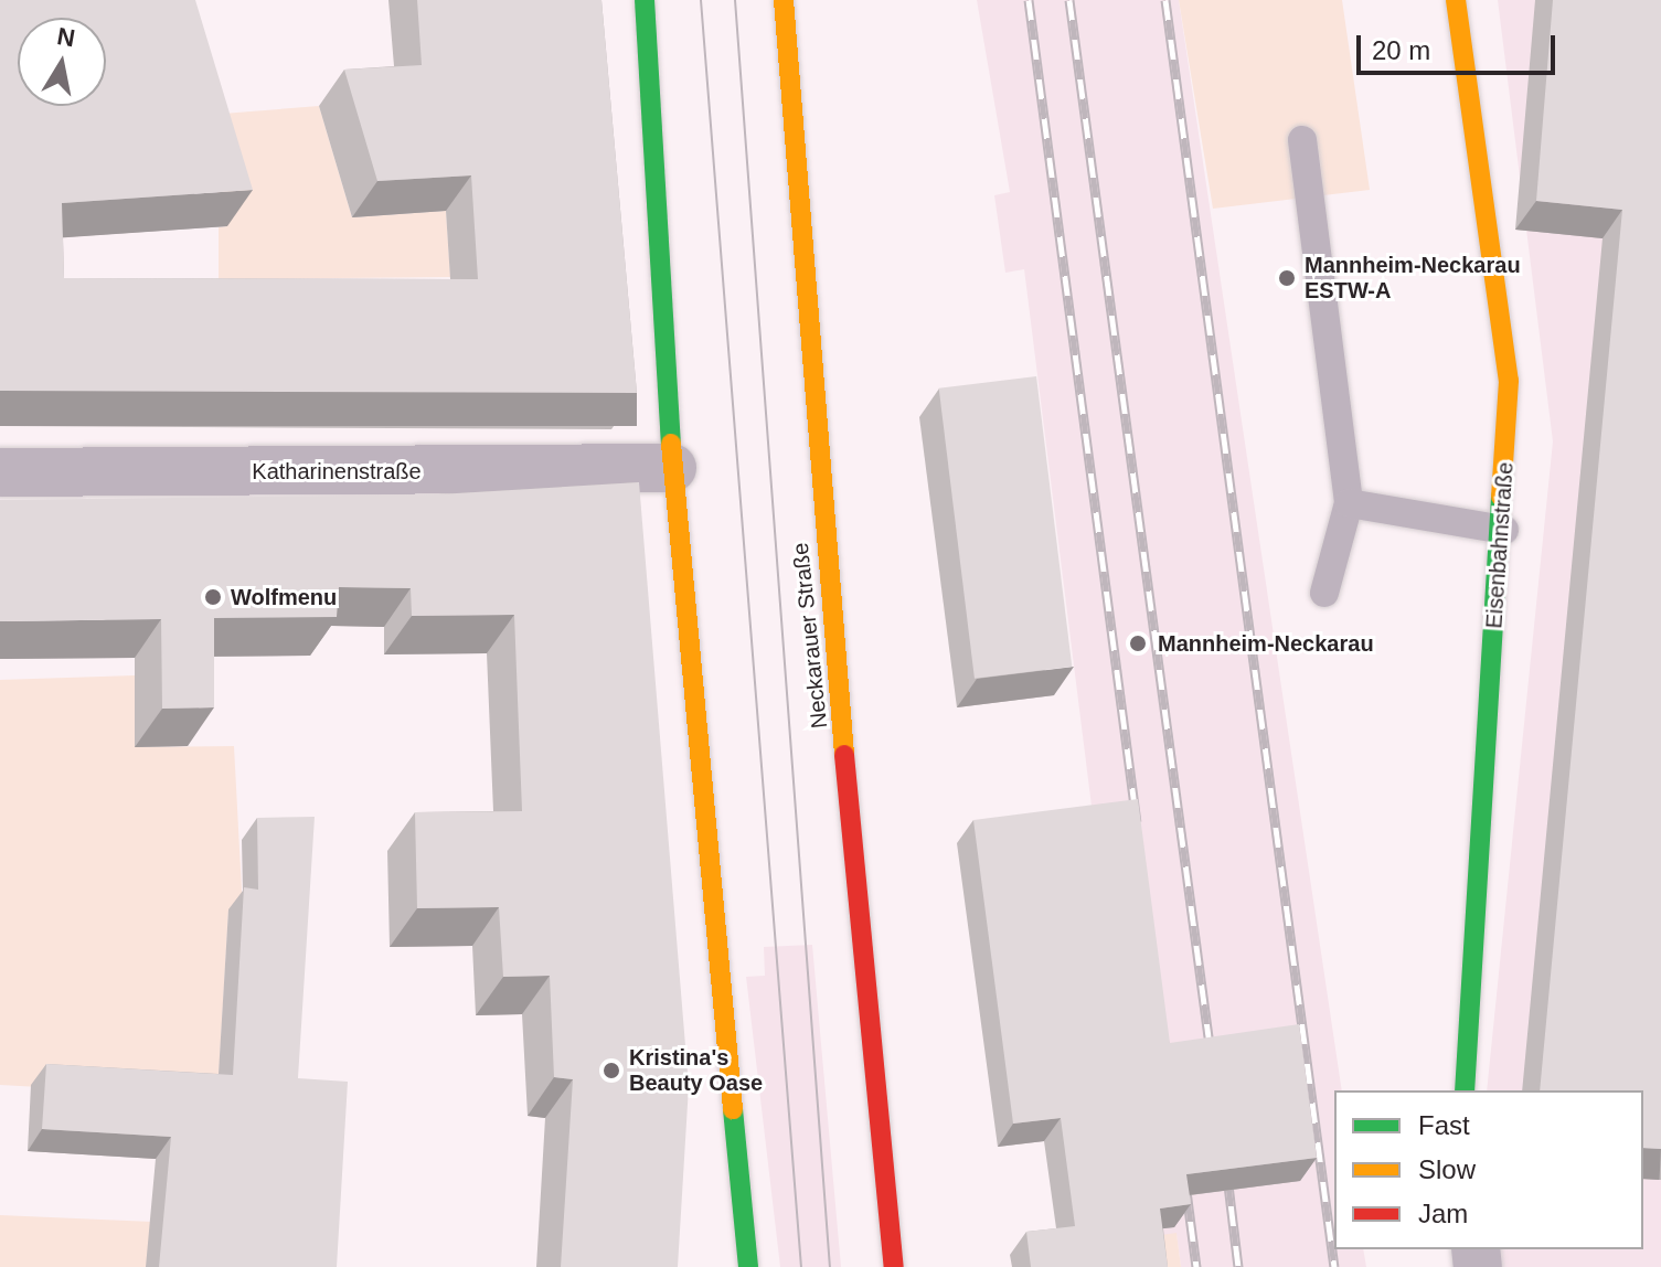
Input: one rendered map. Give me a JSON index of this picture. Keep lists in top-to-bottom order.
{
  "streets": {
    "main road": ["Eisenbahnstraße", "Neckarauer Straße"],
    "street": ["Katharinenstraße"]
  },
  "places": [
    "Mannheim-Neckarau ESTW-A",
    "Wolfmenu",
    "Mannheim-Neckarau",
    "Kristina's Beauty Oase"
  ],
  "legend": ["Fast", "Slow", "Jam"],
  "scale_bar": "20 m",
  "north": "top"
}
